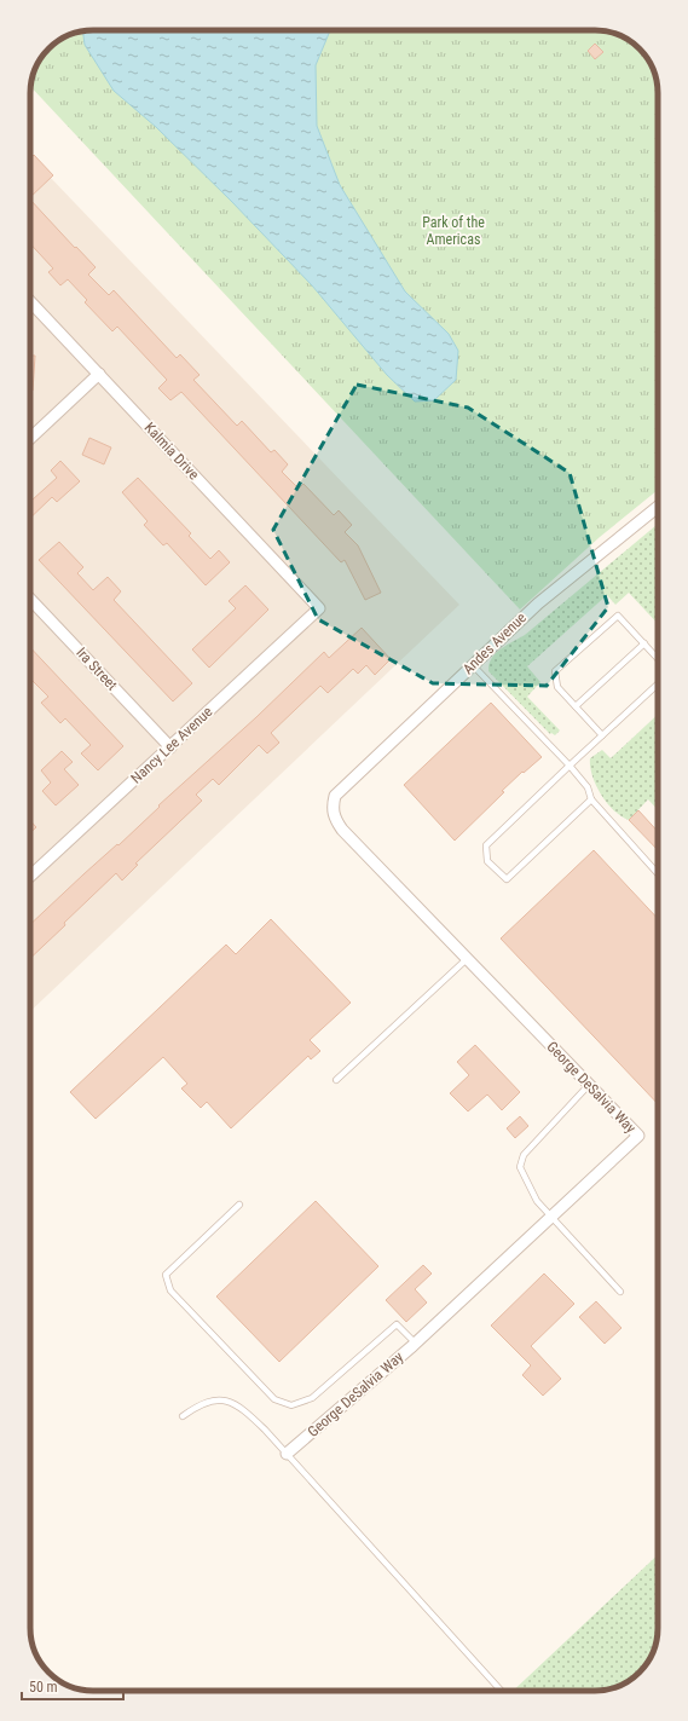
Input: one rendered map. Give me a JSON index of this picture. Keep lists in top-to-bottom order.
{
  "streets": {
    "street": [
      "Kalmia Drive",
      "Andes Avenue",
      "Ira Street",
      "Nancy Lee Avenue",
      "George DeSalvia Way"
    ]
  },
  "crossings": [
    ["Kalmia Drive", "Nancy Lee Avenue"],
    ["Andes Avenue", "George DeSalvia Way"],
    ["Ira Street", "Nancy Lee Avenue"]
  ],
  "parks": ["Park of the Americas"],
  "scale_bar": "50 m"
}
